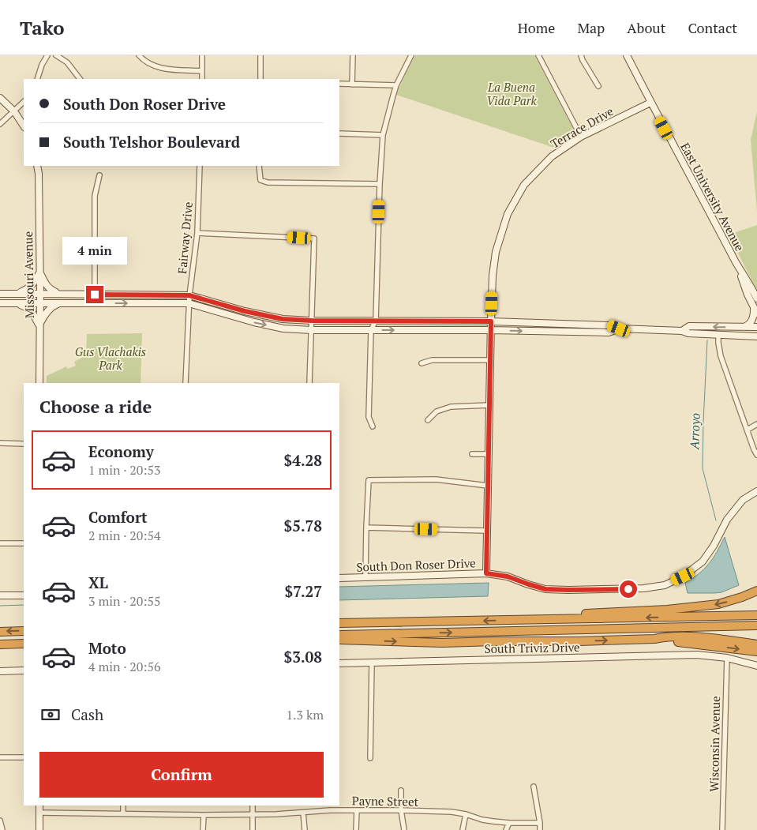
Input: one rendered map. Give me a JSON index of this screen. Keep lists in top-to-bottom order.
{
  "streets": {
    "main road": [
      "Terrace Drive",
      "East University Avenue",
      "Missouri Avenue",
      "South Don Roser Drive",
      "South Triviz Drive"
    ],
    "street": ["Fairway Drive", "Wisconsin Avenue", "Payne Street"]
  },
  "crossings": [
    ["Terrace Drive", "East University Avenue"],
    ["Terrace Drive", "South Don Roser Drive"],
    ["South Triviz Drive", "Wisconsin Avenue"]
  ],
  "water": ["Arroyo"],
  "parks": ["La Buena Vida Park", "Gus Vlachakis Park"],
  "page": {
    "header": "Tako",
    "nav": [
      "Home",
      "Map",
      "About",
      "Contact"
    ],
    "banner": ["South Don Roser Drive", "South Telshor Boulevard"],
    "bubble": "4 min",
    "heading": "Choose a ride",
    "list": [
      {
        "name": "Economy",
        "note": "1 min · 20:53",
        "value": "$4.28"
      },
      {
        "name": "Comfort",
        "note": "2 min · 20:54",
        "value": "$5.78"
      },
      {
        "name": "XL",
        "note": "3 min · 20:55",
        "value": "$7.27"
      },
      {
        "name": "Moto",
        "note": "4 min · 20:56",
        "value": "$3.08"
      }
    ],
    "pay": ["Cash", "1.3 km"],
    "buttons": "Confirm"
  }
}
